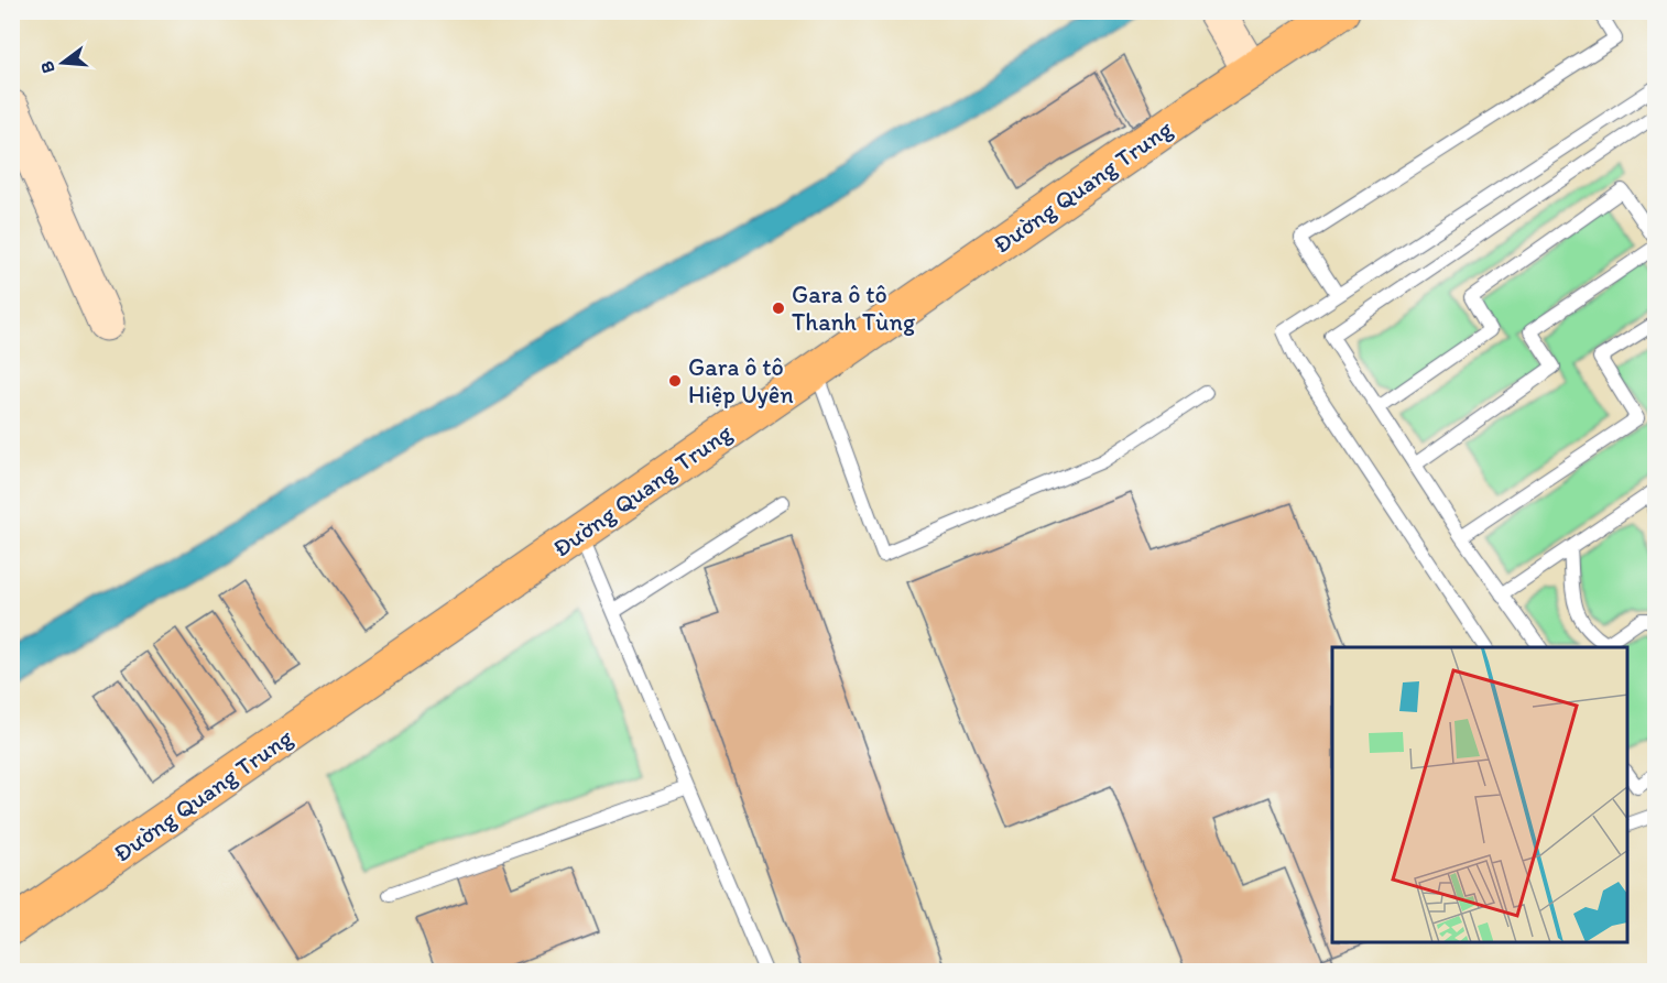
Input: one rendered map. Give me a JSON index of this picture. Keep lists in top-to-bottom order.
{
  "streets": {
    "main road": ["Đường Quang Trung"]
  },
  "places": ["Gara ô tô Thanh Tùng", "Gara ô tô Hiệp Uyên"],
  "north": "left"
}
